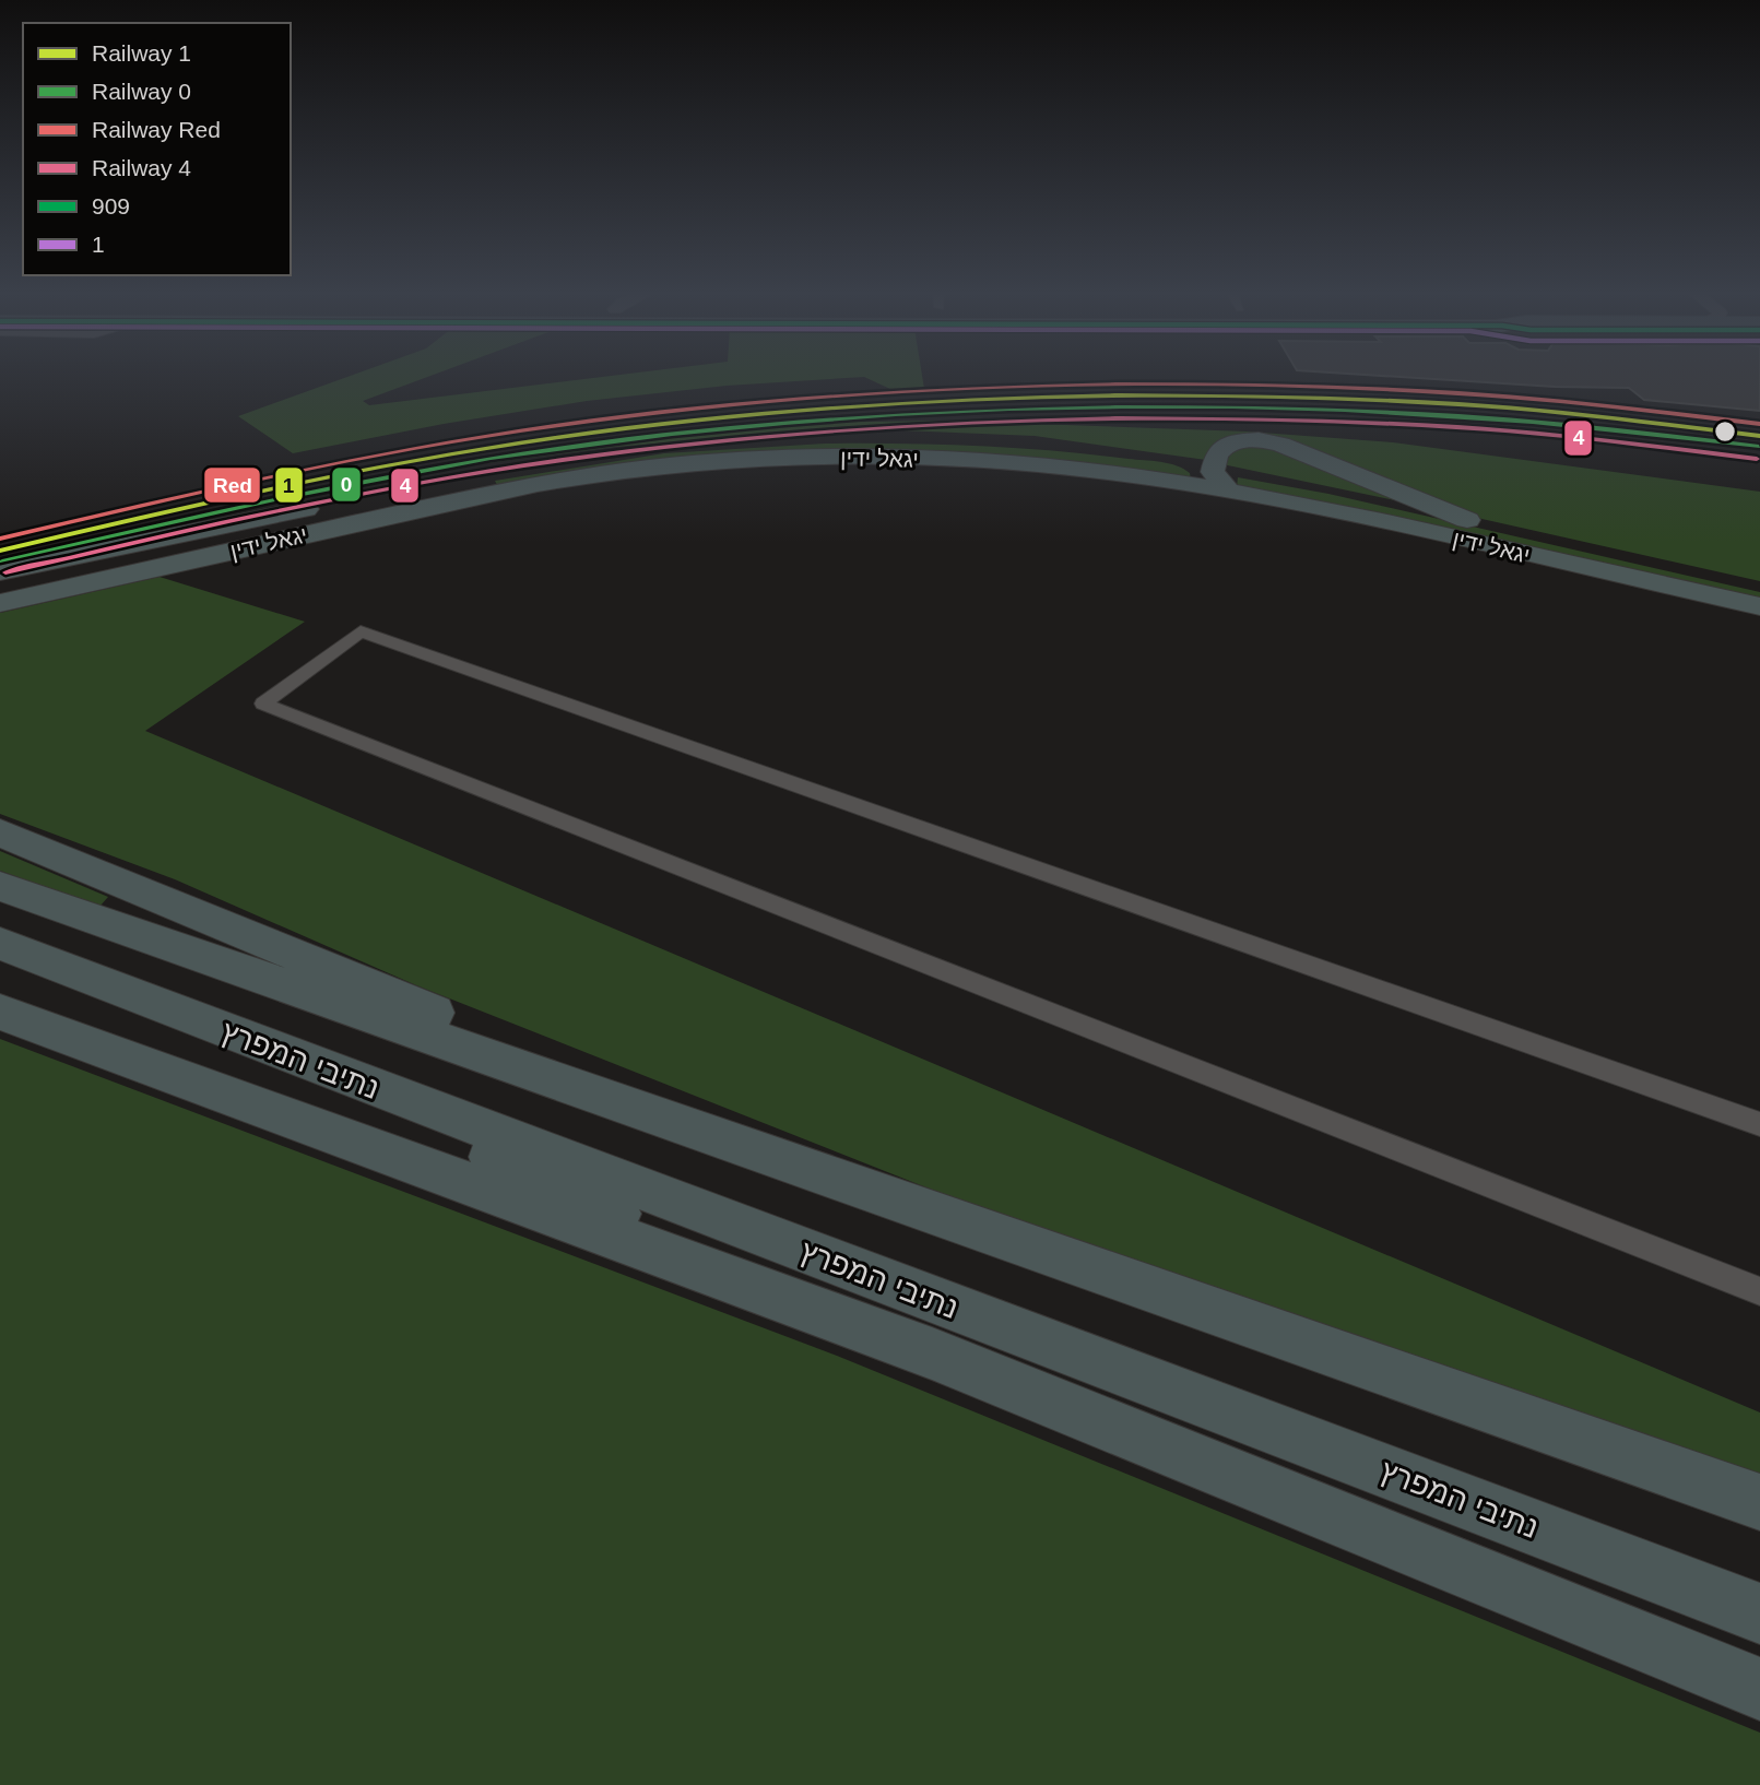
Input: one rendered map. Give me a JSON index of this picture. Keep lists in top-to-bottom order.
{
  "streets": {
    "highway": ["יגאל ידין", "נתיבי המפרץ"]
  },
  "lines": [
    "rail line Red",
    "rail line 1",
    "rail line 0",
    "rail line 4"
  ],
  "legend": [
    "Railway 1",
    "Railway 0",
    "Railway Red",
    "Railway 4",
    "909",
    "1"
  ]
}
